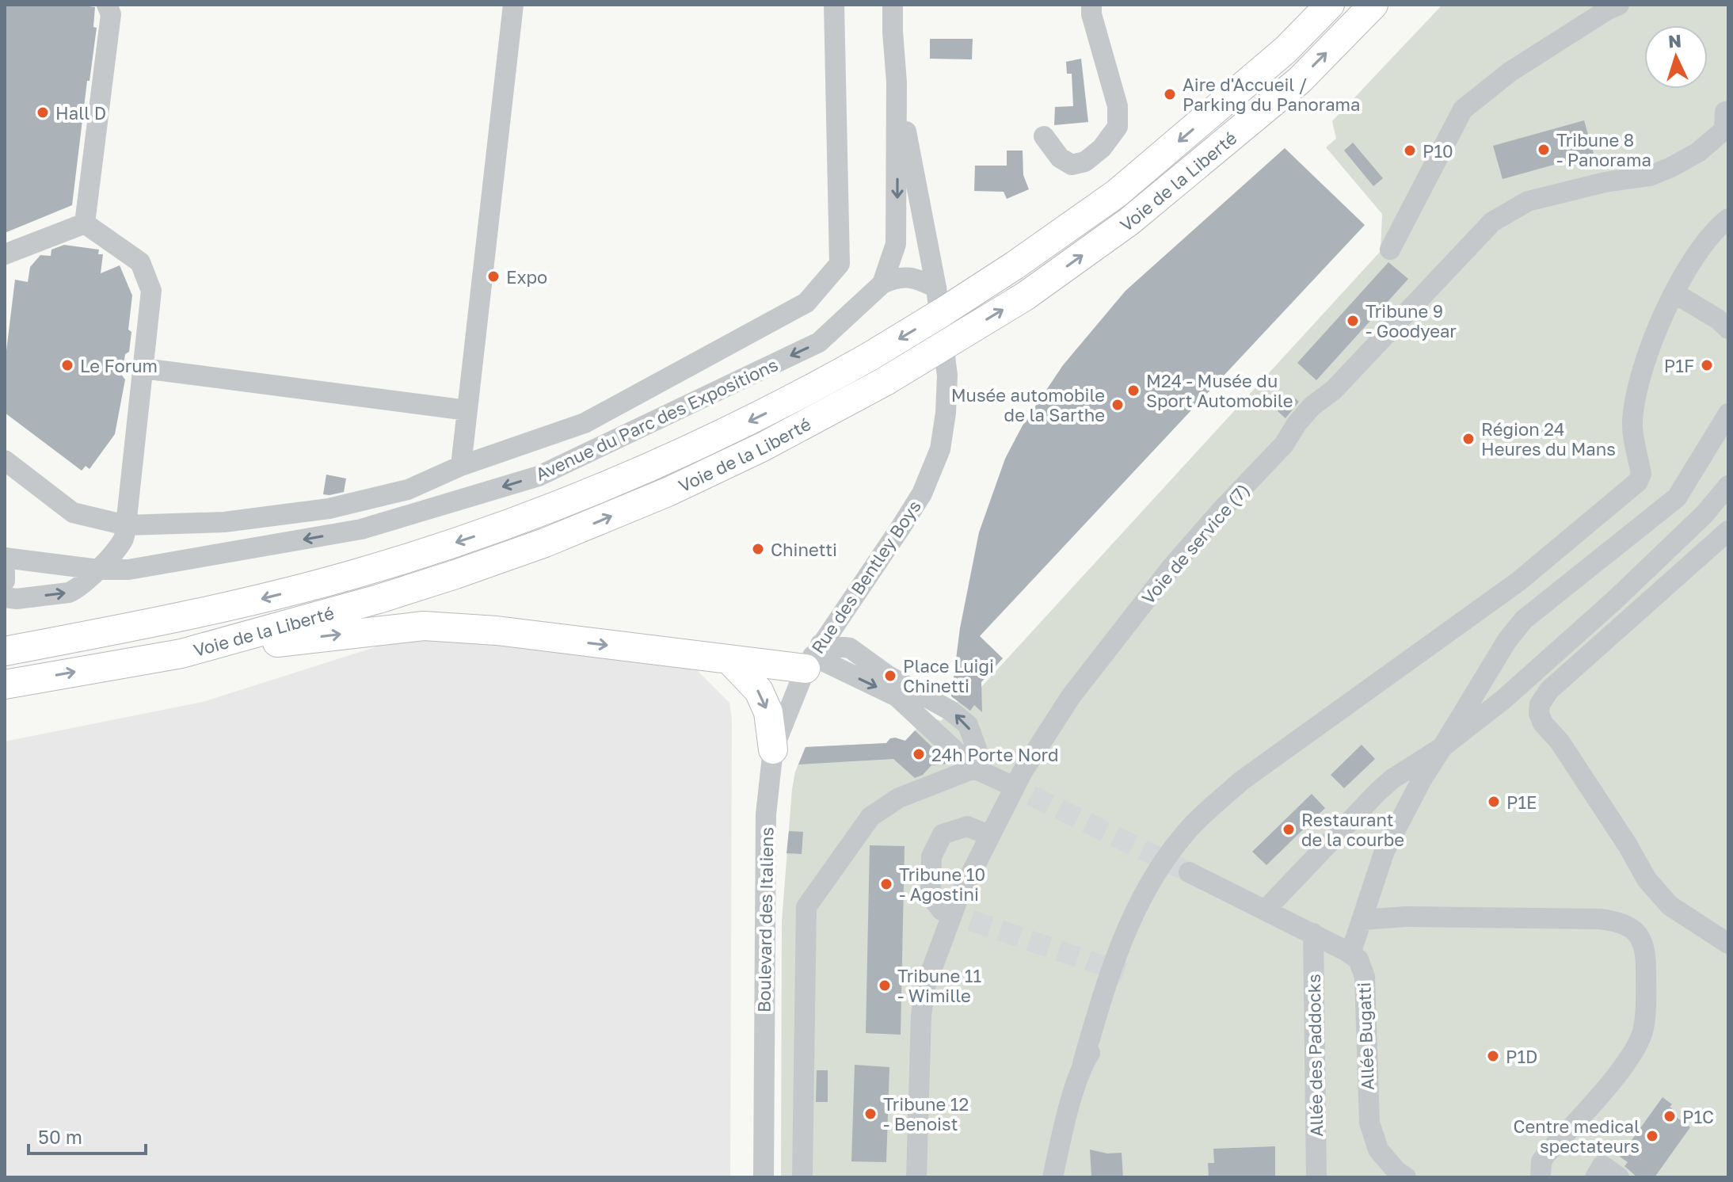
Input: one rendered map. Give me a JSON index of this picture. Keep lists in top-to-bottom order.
{
  "streets": {
    "highway": ["Voie de la Liberté"],
    "street": [
      "Avenue du Parc des Expositions",
      "Voie de service (7)",
      "Rue des Bentley Boys",
      "Boulevard des Italiens",
      "Allée Bugatti",
      "Allée des Paddocks"
    ]
  },
  "crossings": [
    ["Avenue du Parc des Expositions", "Rue des Bentley Boys"],
    ["Rue des Bentley Boys", "Boulevard des Italiens"]
  ],
  "places": [
    "Aire d'Accueil / Parking du Panorama",
    "Hall D",
    "Tribune 8 - Panorama",
    "P10",
    "Expo",
    "Tribune 9 - Goodyear",
    "Le Forum",
    "P1F",
    "M24 - Musée du Sport Automobile",
    "Musée automobile de la Sarthe",
    "Région 24 Heures du Mans",
    "Chinetti",
    "Place Luigi Chinetti",
    "24h Porte Nord",
    "P1E",
    "Restaurant de la courbe",
    "Tribune 10 - Agostini",
    "Tribune 11 - Wimille",
    "P1D",
    "Tribune 12 - Benoist",
    "P1C",
    "Centre medical spectateurs"
  ],
  "scale_bar": "50 m",
  "north": "top"
}
